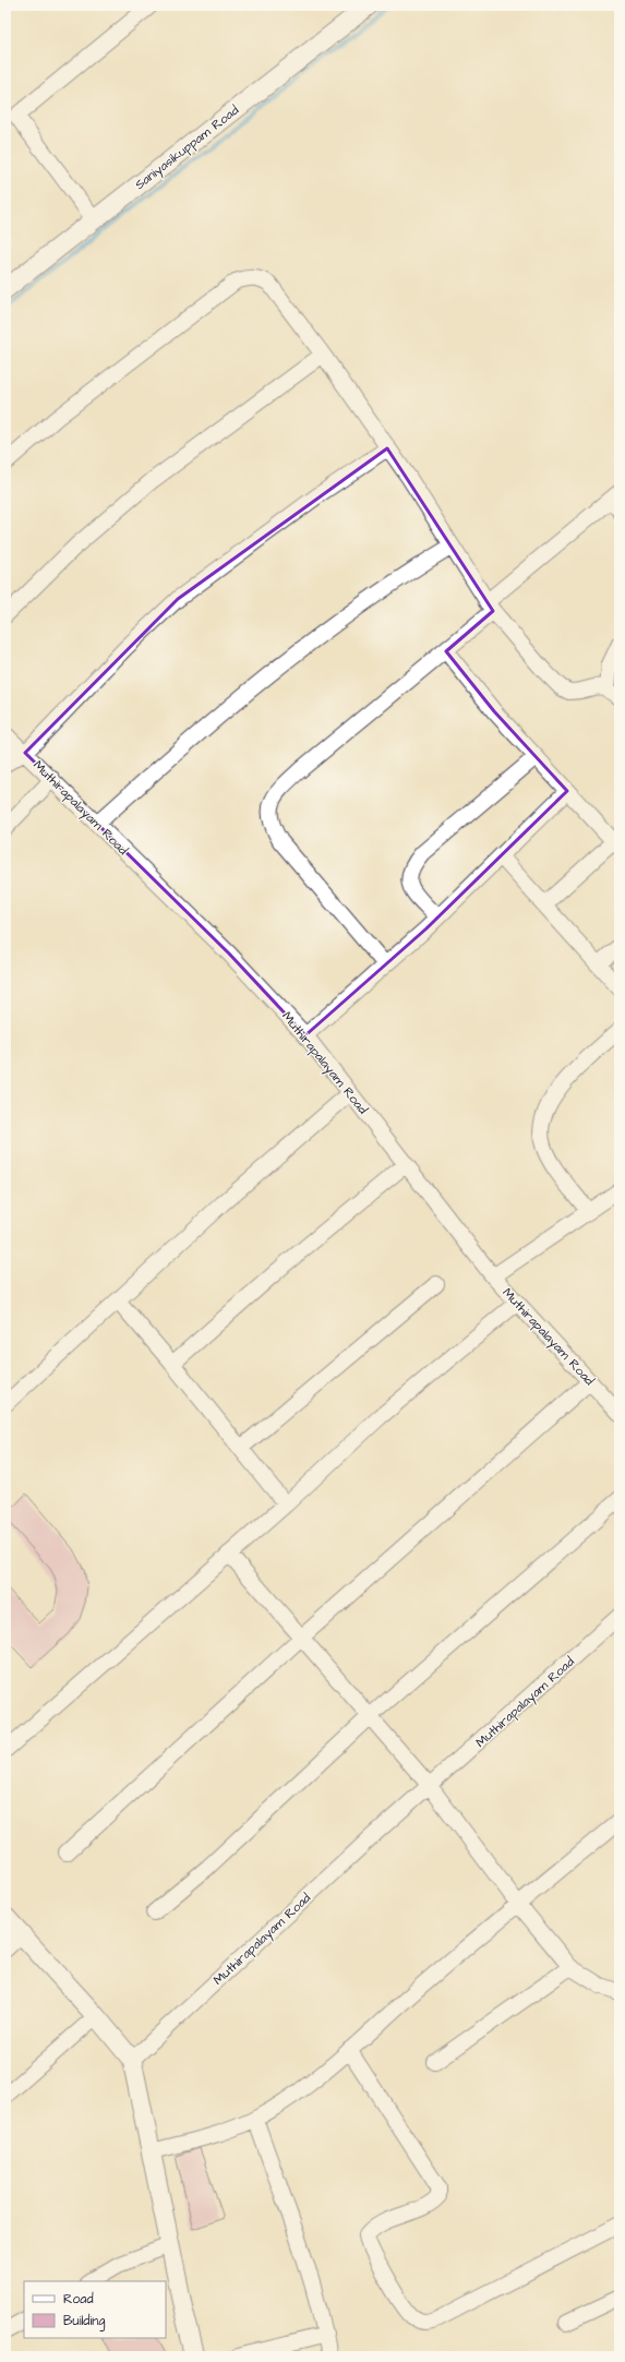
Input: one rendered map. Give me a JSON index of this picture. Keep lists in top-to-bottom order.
{
  "streets": {
    "street": ["Saniyasikuppam Road", "Muthirapalayam Road"]
  },
  "legend": ["Road", "Building"]
}
